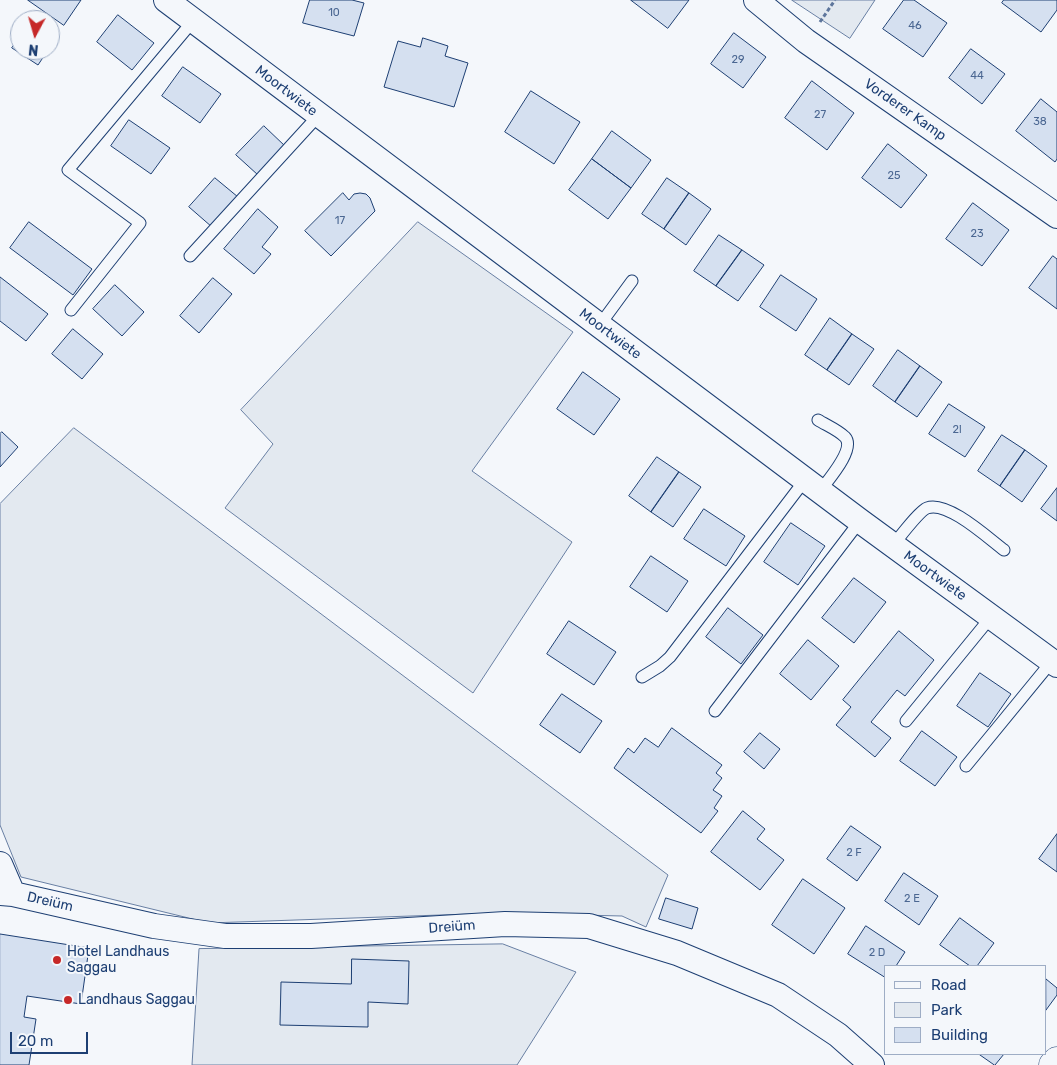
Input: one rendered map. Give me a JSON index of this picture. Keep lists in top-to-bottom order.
{
  "streets": {
    "street": ["Moortwiete", "Vorderer Kamp", "Dreiüm"]
  },
  "places": ["Hotel Landhaus Saggau", "Landhaus Saggau"],
  "house_numbers": [
    "10",
    "46",
    "29",
    "44",
    "27",
    "38",
    "25",
    "17",
    "23",
    "2l",
    "2 F",
    "2 E",
    "2 D"
  ],
  "legend": ["Road", "Park", "Building"],
  "scale_bar": "20 m",
  "north": "bottom"
}
